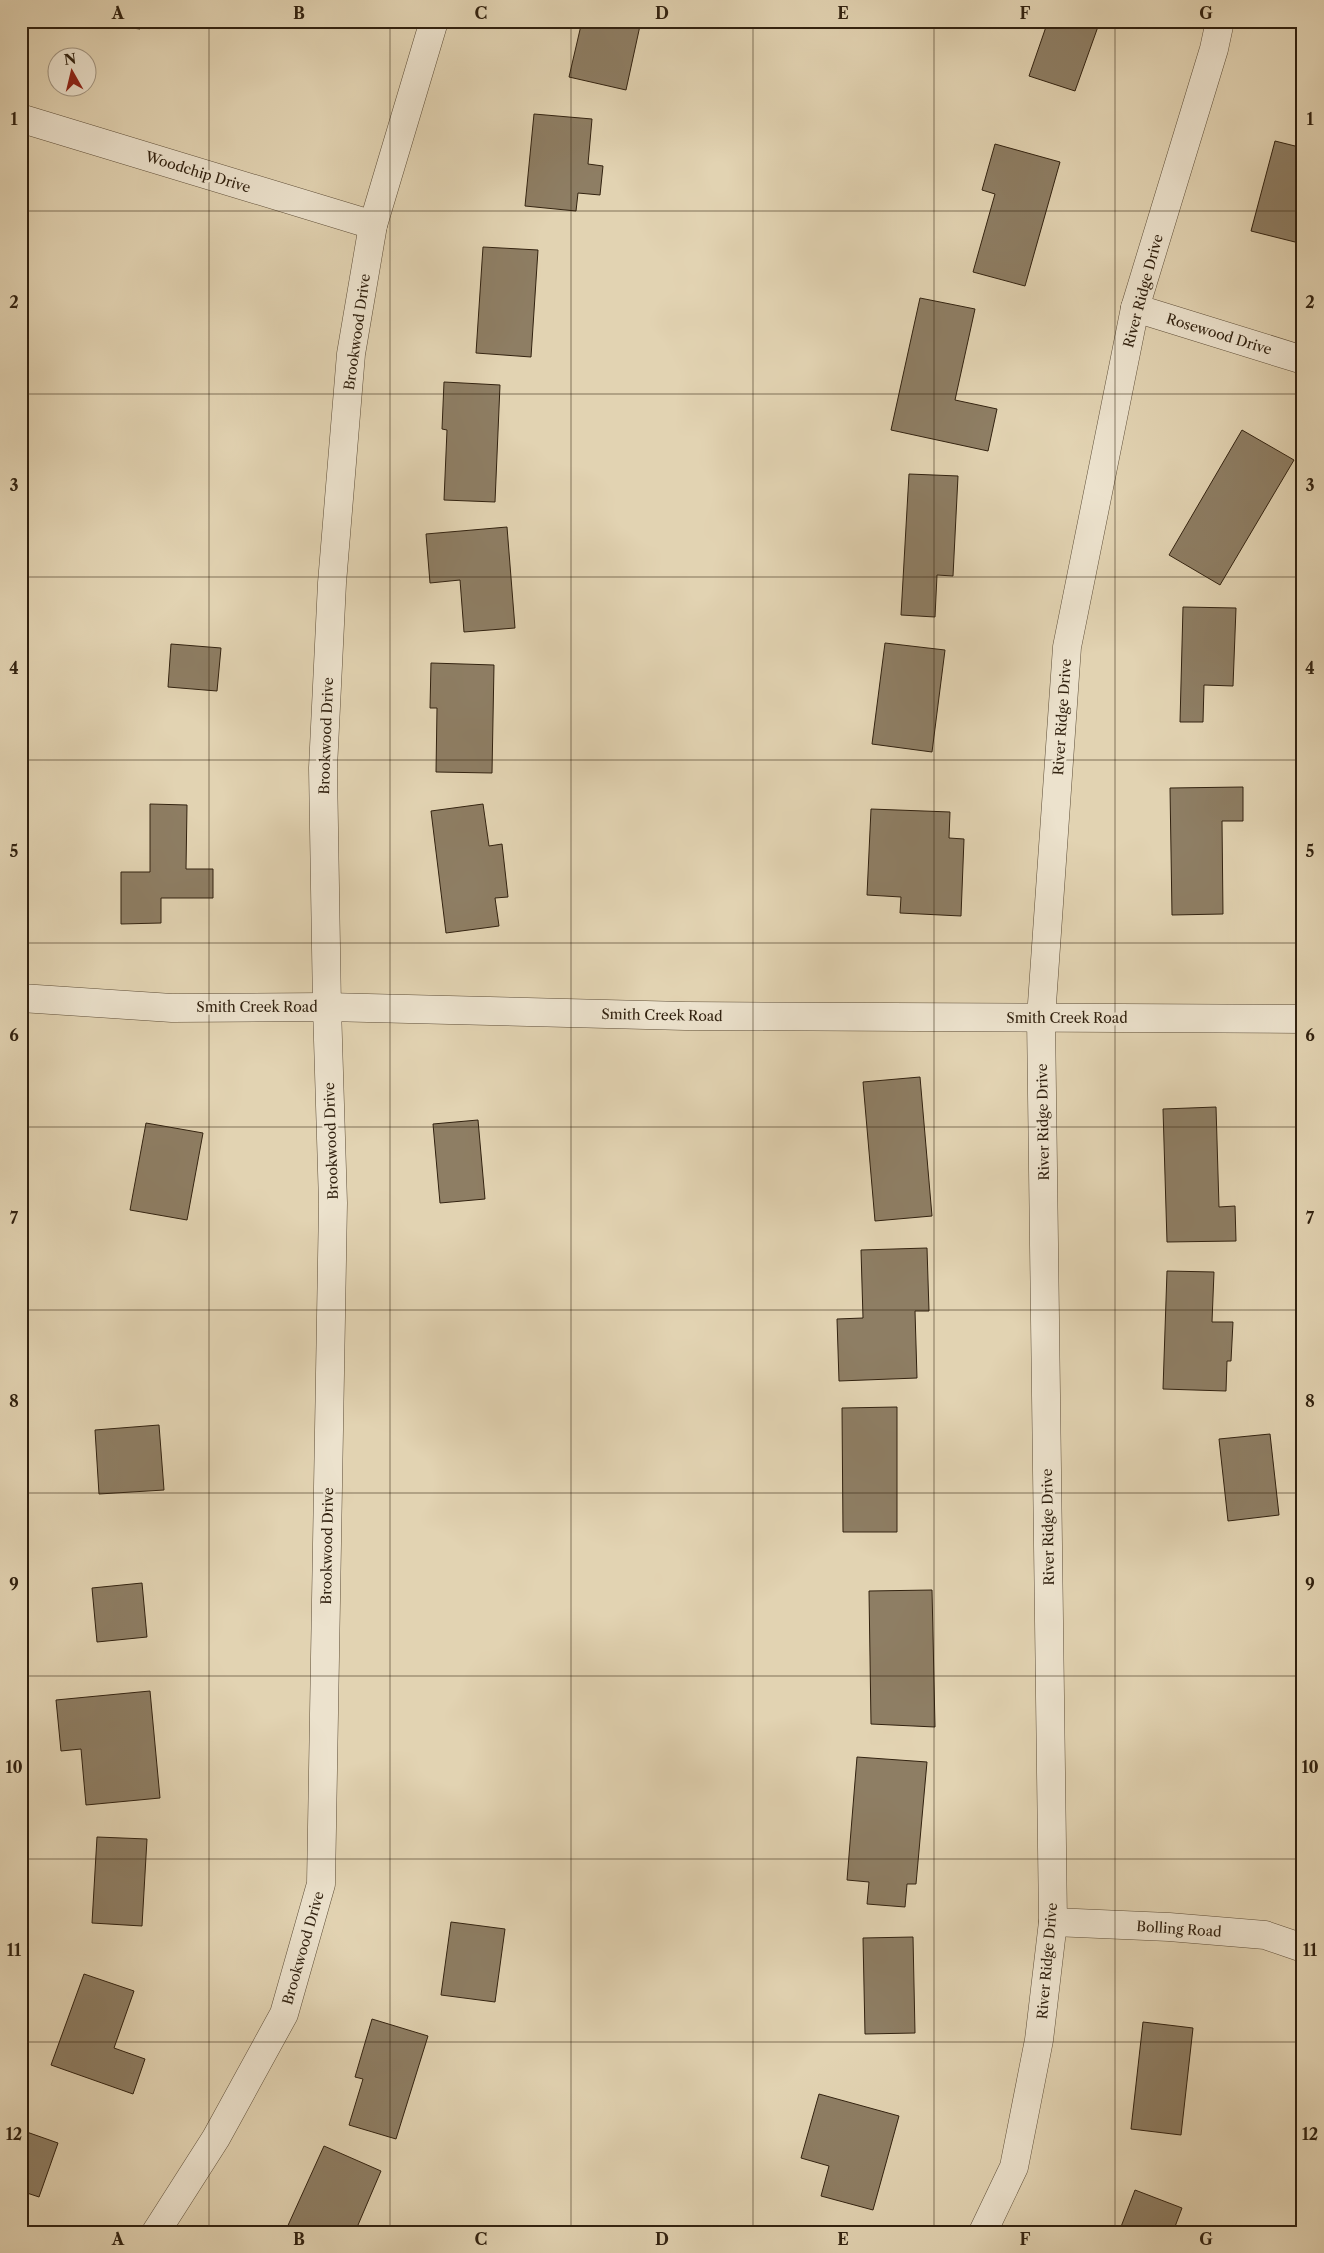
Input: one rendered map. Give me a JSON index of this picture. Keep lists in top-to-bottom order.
{
  "streets": {
    "street": [
      "Woodchip Drive",
      "River Ridge Drive",
      "Brookwood Drive",
      "Rosewood Drive",
      "Smith Creek Road",
      "Bolling Road"
    ]
  },
  "crossings": [
    ["Woodchip Drive", "Brookwood Drive"],
    ["River Ridge Drive", "Rosewood Drive"],
    ["River Ridge Drive", "Smith Creek Road"],
    ["River Ridge Drive", "Bolling Road"],
    ["Brookwood Drive", "Smith Creek Road"]
  ],
  "north": "top",
  "grid": {
    "columns": [
      "A",
      "B",
      "C",
      "D",
      "E",
      "F",
      "G"
    ],
    "rows": [
      "1",
      "2",
      "3",
      "4",
      "5",
      "6",
      "7",
      "8",
      "9",
      "10",
      "11",
      "12"
    ]
  }
}
